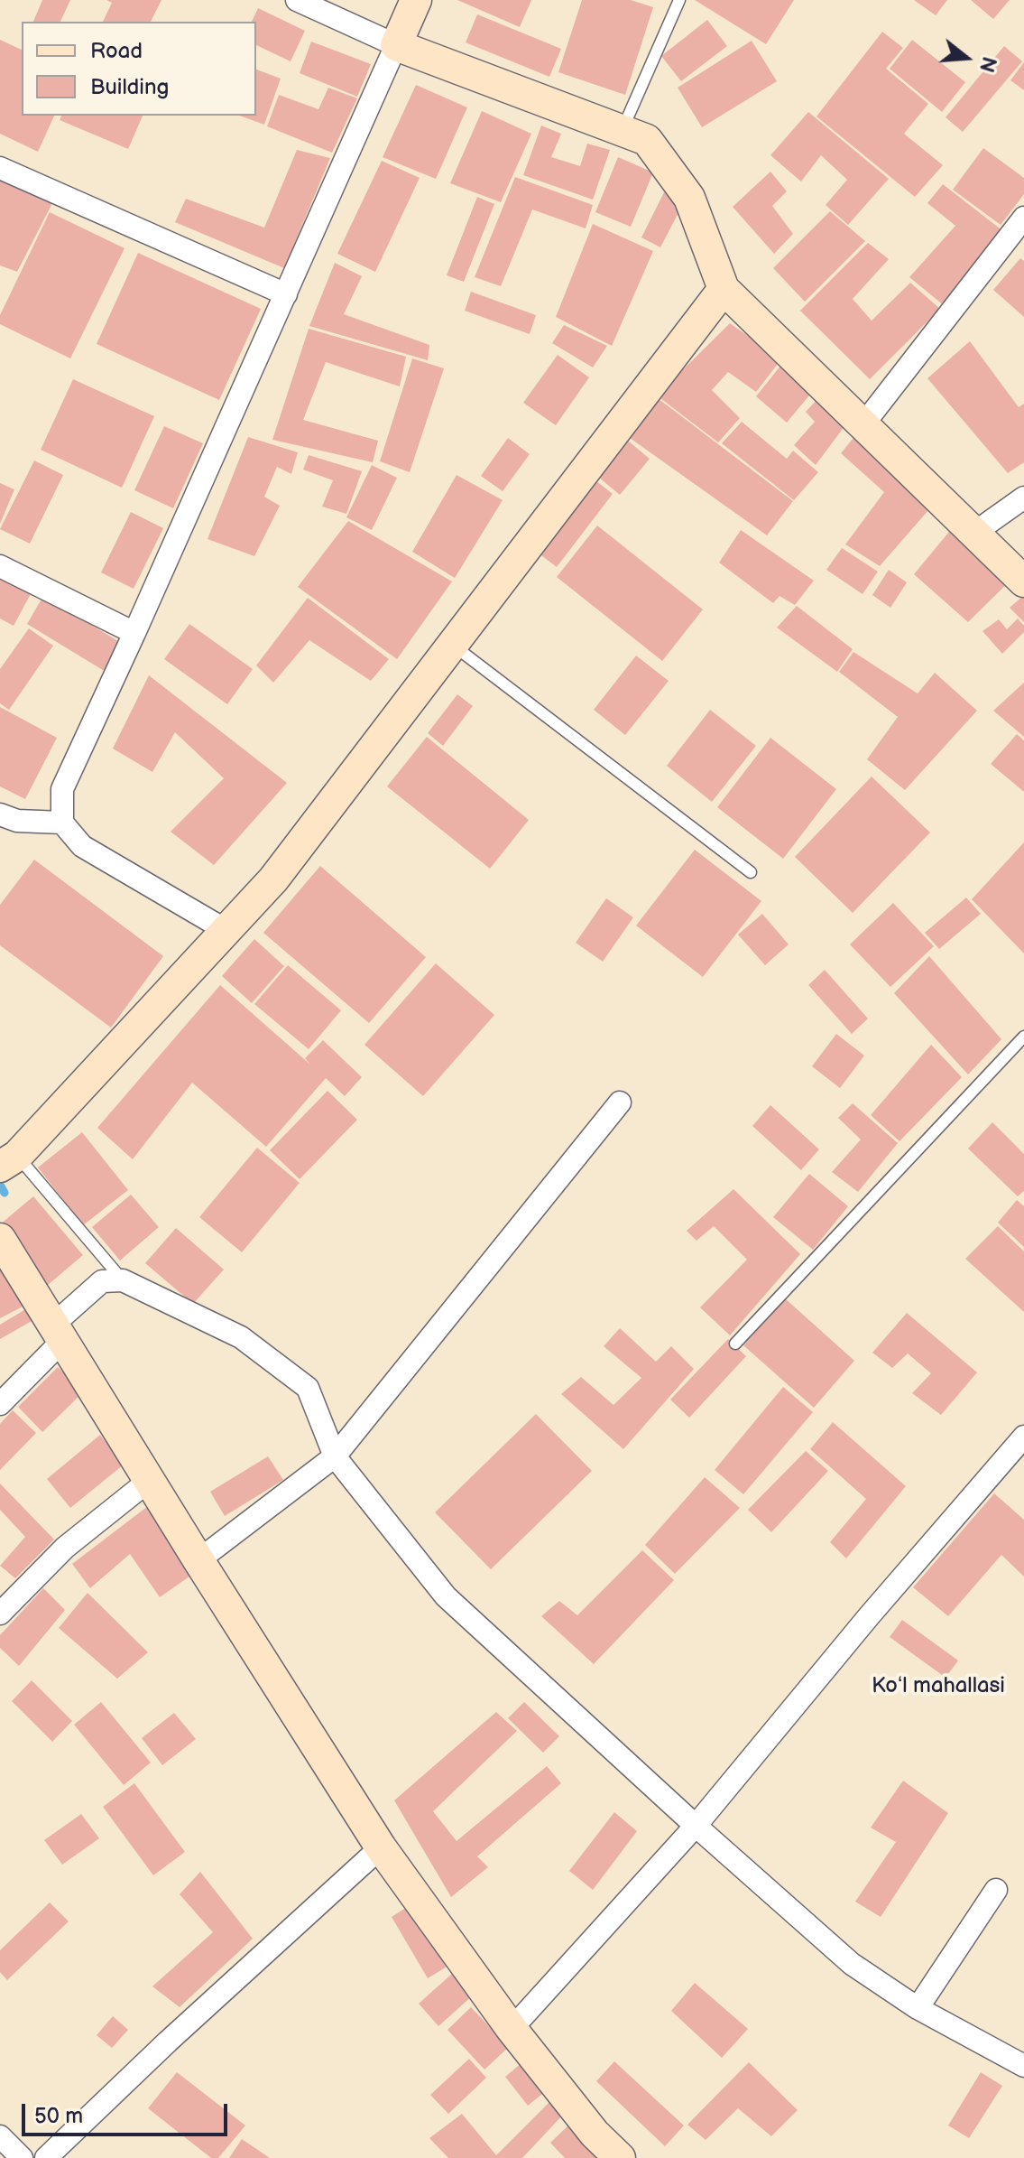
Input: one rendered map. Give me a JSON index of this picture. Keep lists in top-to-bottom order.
{
  "districts": ["Koʻl mahallasi"],
  "legend": ["Road", "Building"],
  "scale_bar": "50 m",
  "north": "right"
}
